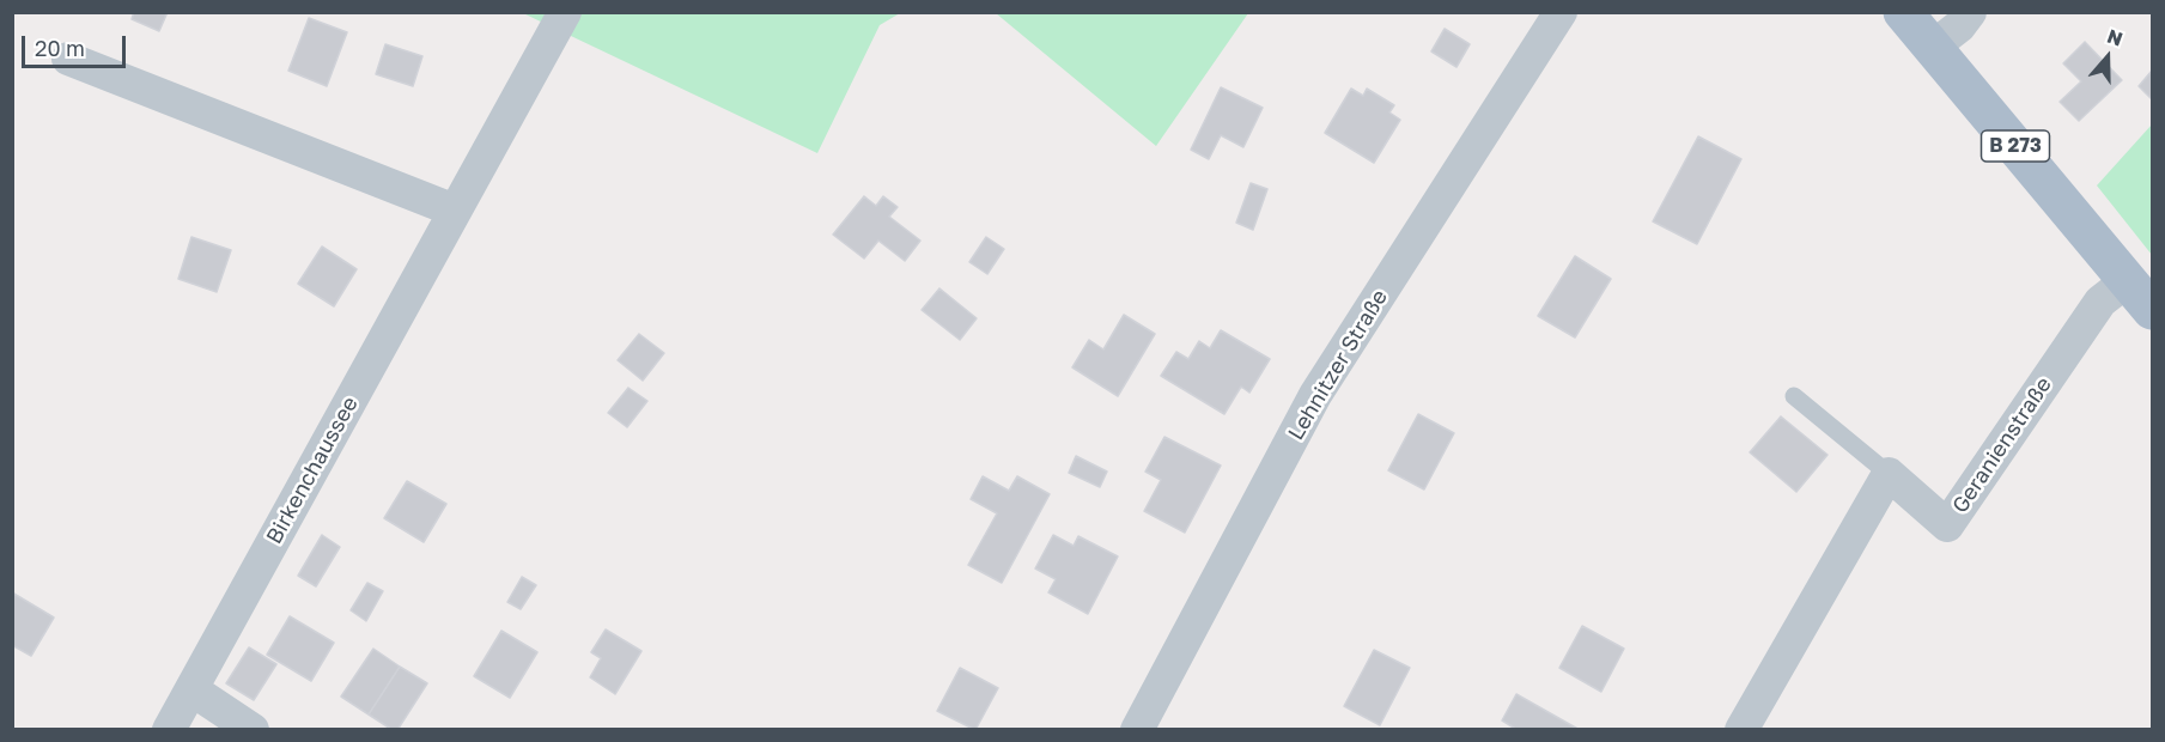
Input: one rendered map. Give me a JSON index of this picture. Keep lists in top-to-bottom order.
{
  "streets": {
    "main road": ["B 273"],
    "street": ["Lehnitzer Straße", "Geranienstraße", "Birkenchaussee"]
  },
  "crossings": [
    ["B 273", "Geranienstraße"]
  ],
  "scale_bar": "20 m",
  "north": "top"
}
